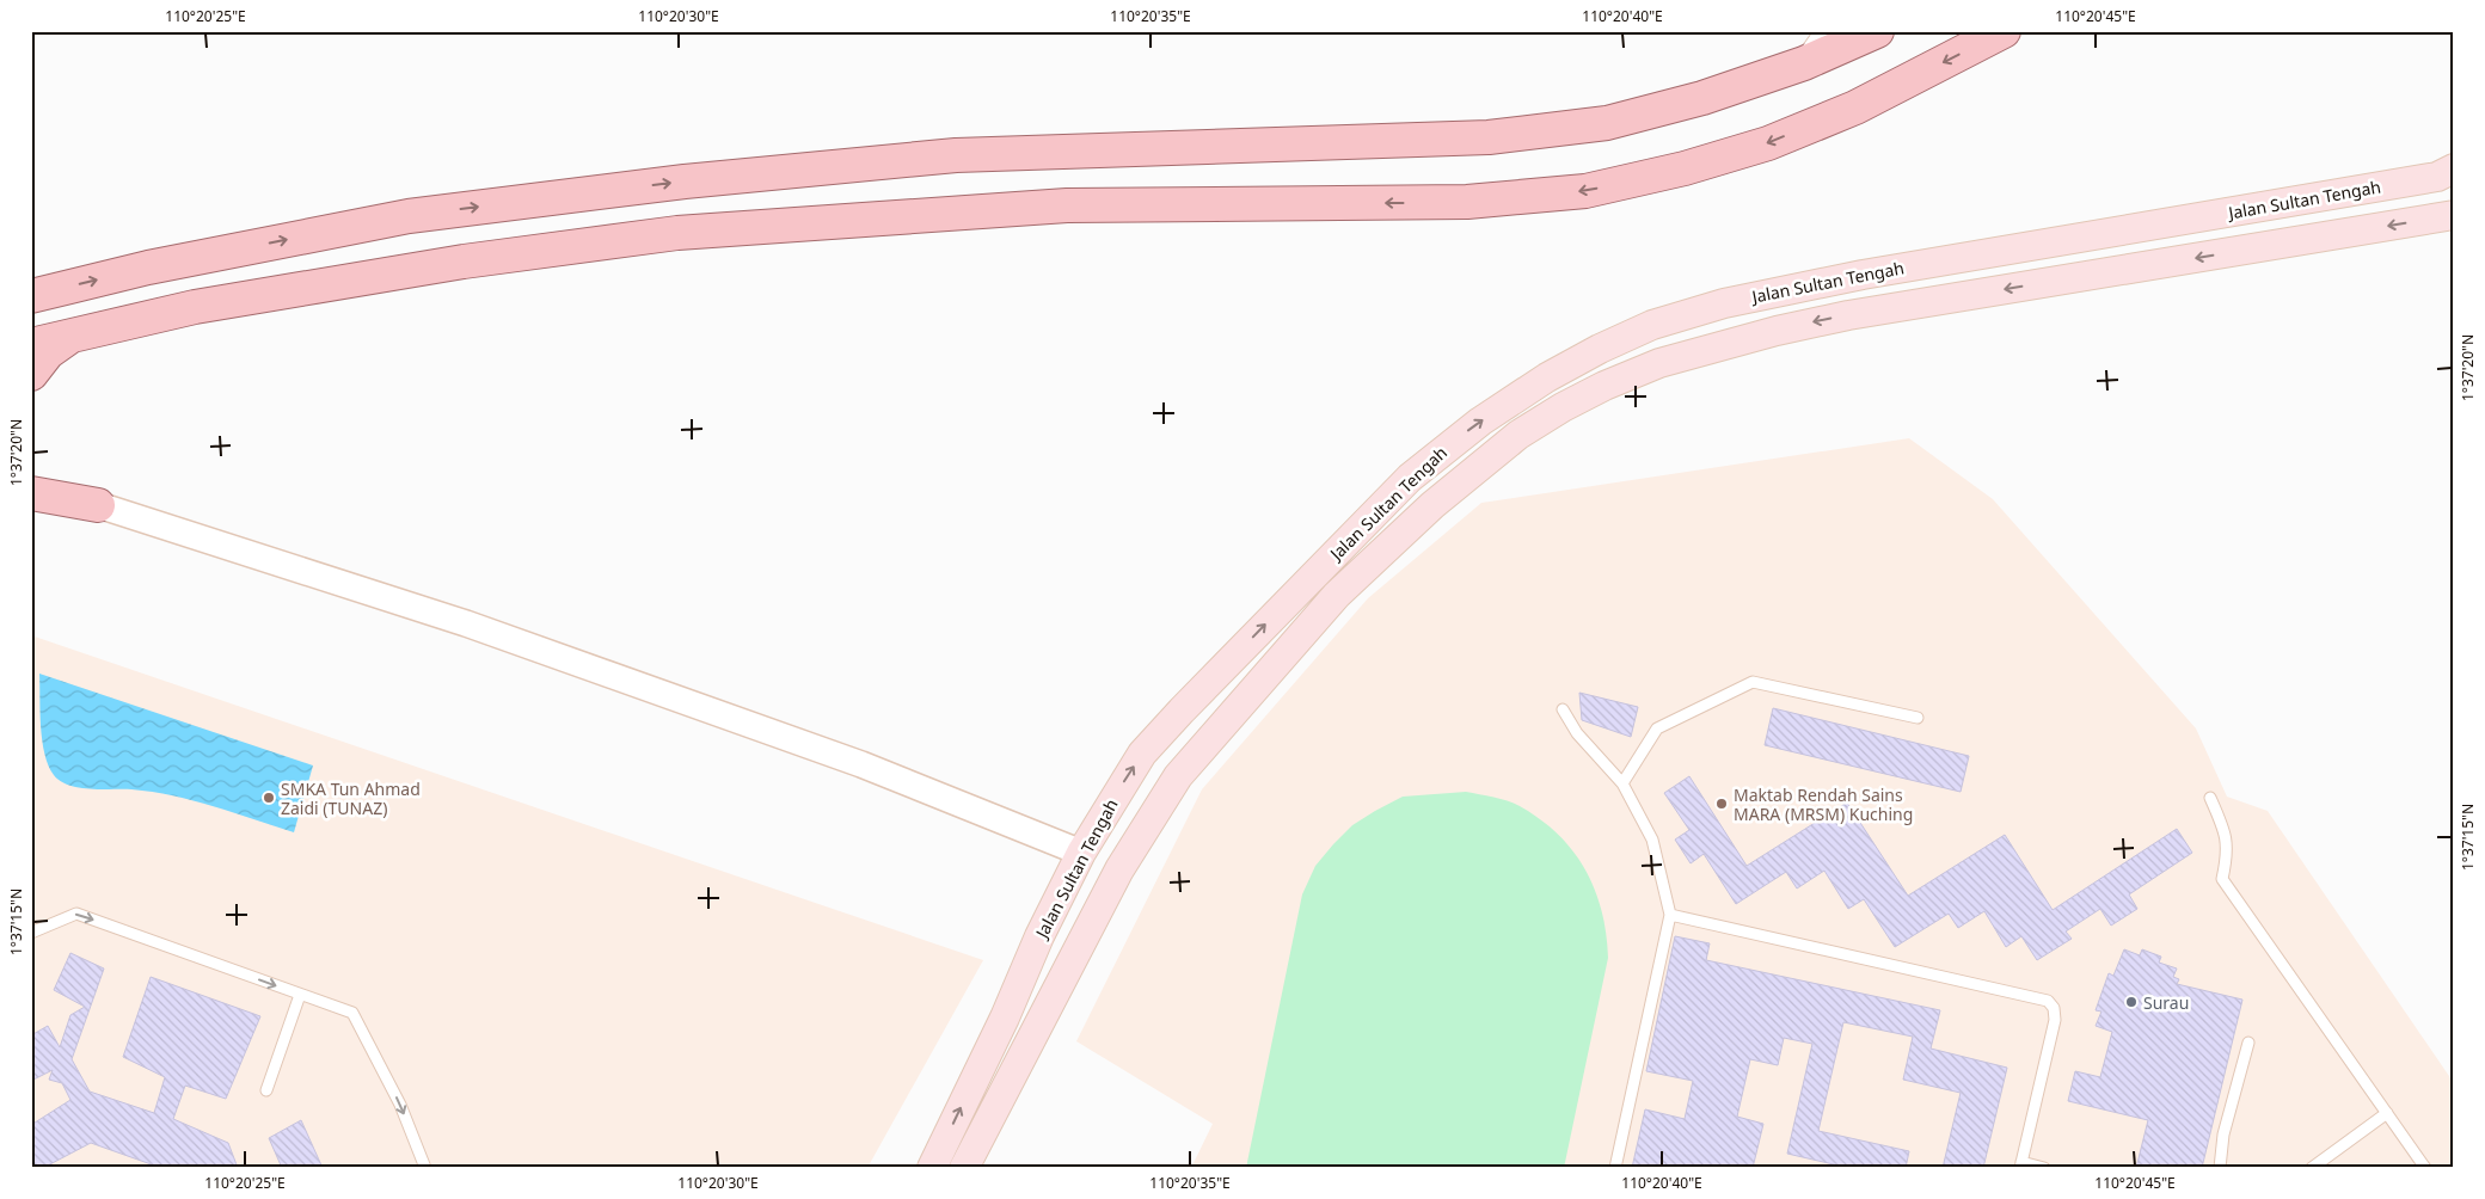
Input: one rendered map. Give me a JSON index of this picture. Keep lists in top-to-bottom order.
{
  "streets": {
    "main road": ["Jalan Sultan Tengah"]
  },
  "places": ["SMKA Tun Ahmad Zaidi (TUNAZ)", "Maktab Rendah Sains MARA (MRSM) Kuching", "Surau"],
  "coordinates": [
    "110°20'25\"E",
    "110°20'30\"E",
    "110°20'35\"E",
    "110°20'40\"E",
    "110°20'45\"E",
    "1°37'20\"N",
    "1°37'15\"N"
  ]
}
